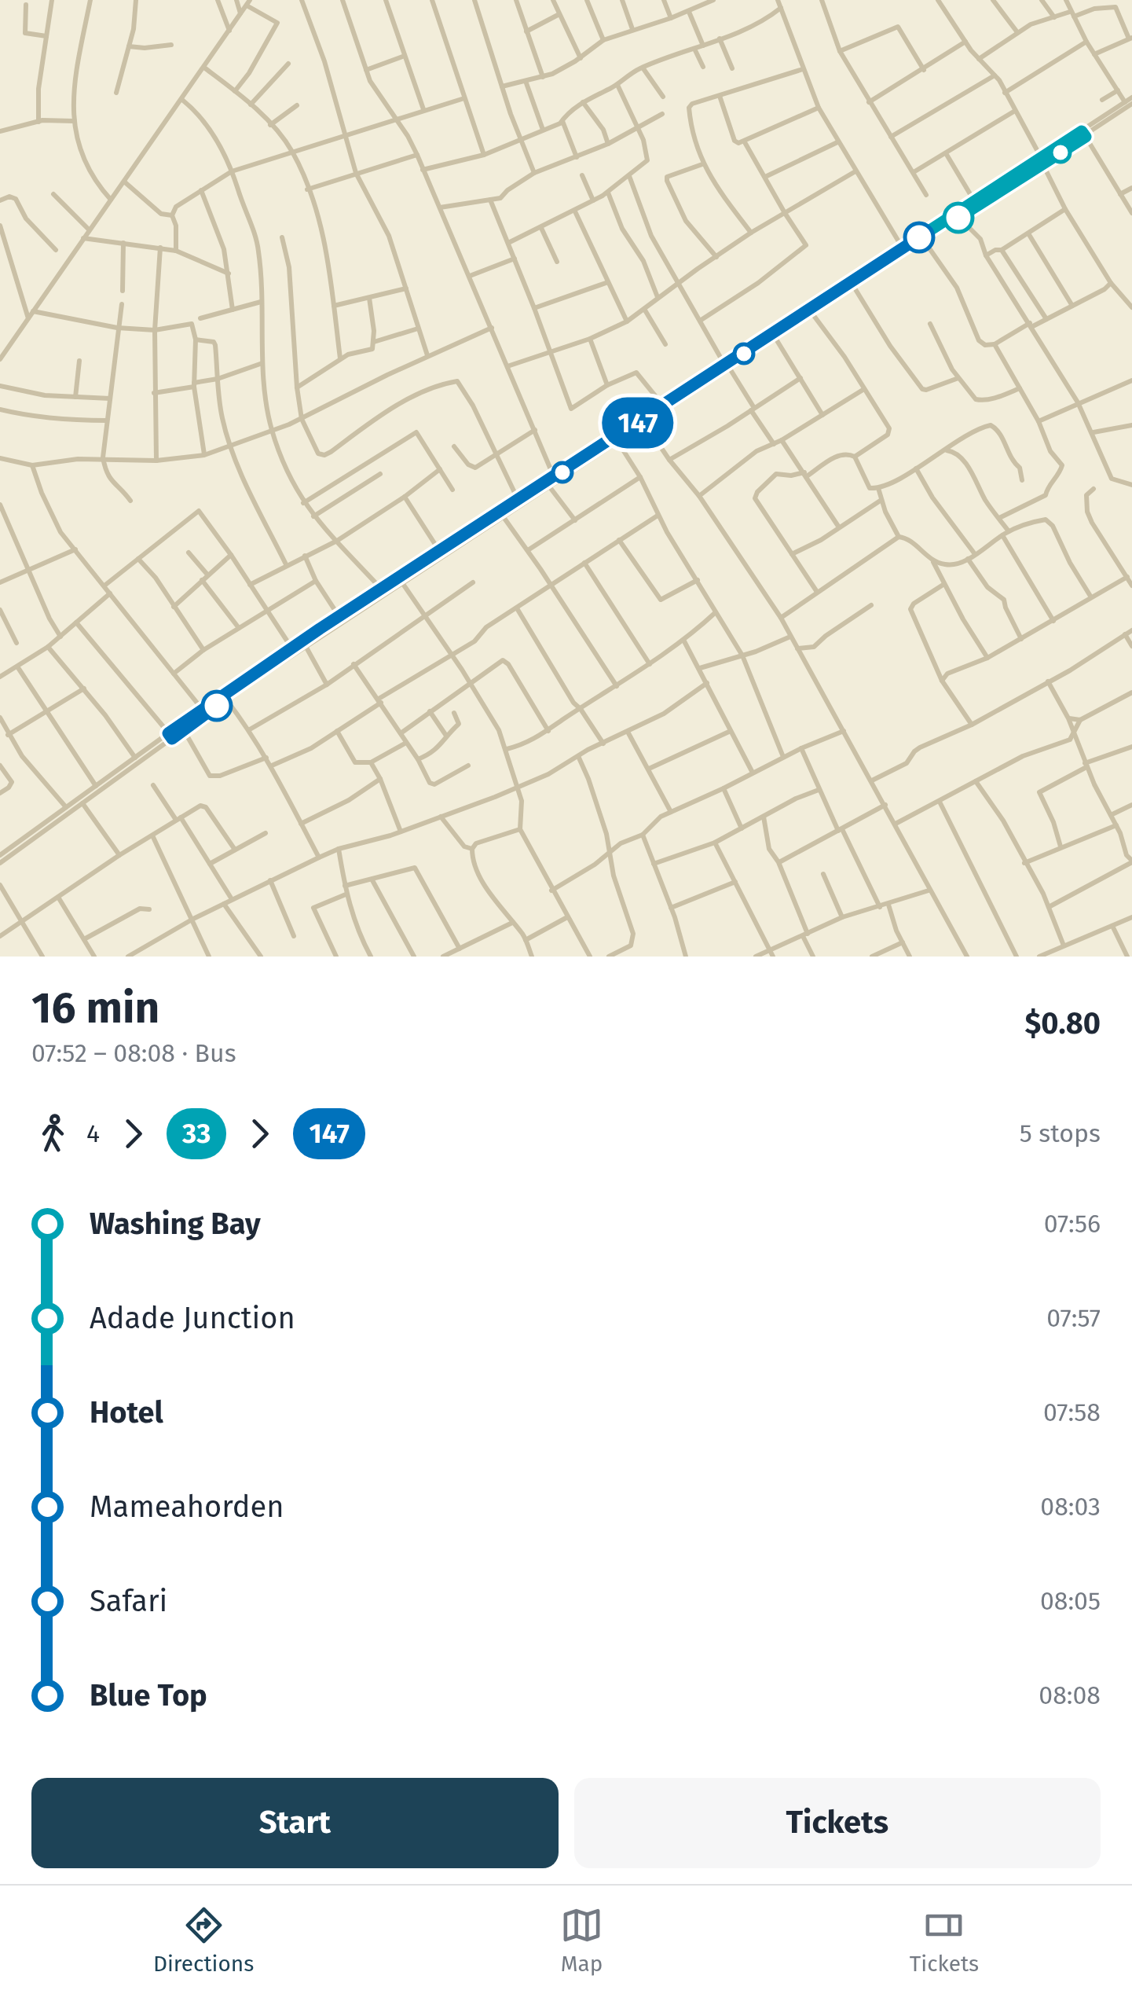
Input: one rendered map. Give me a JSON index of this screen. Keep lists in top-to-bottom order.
{
  "lines": ["bus line 33", "bus line 147"],
  "page": {
    "on_map": "147",
    "heading": ["16 min", "07:52 – 08:08 · Bus", "$0.80"],
    "legs": [
      "4",
      "33",
      "147",
      "5 stops"
    ],
    "list": [
      {
        "name": "Washing Bay",
        "value": "07:56"
      },
      {
        "name": "Adade Junction",
        "value": "07:57"
      },
      {
        "name": "Hotel",
        "value": "07:58"
      },
      {
        "name": "Mameahorden",
        "value": "08:03"
      },
      {
        "name": "Safari",
        "value": "08:05"
      },
      {
        "name": "Blue Top",
        "value": "08:08"
      }
    ],
    "buttons": ["Start", "Tickets"],
    "tabs": ["Directions", "Map", "Tickets"]
  }
}
